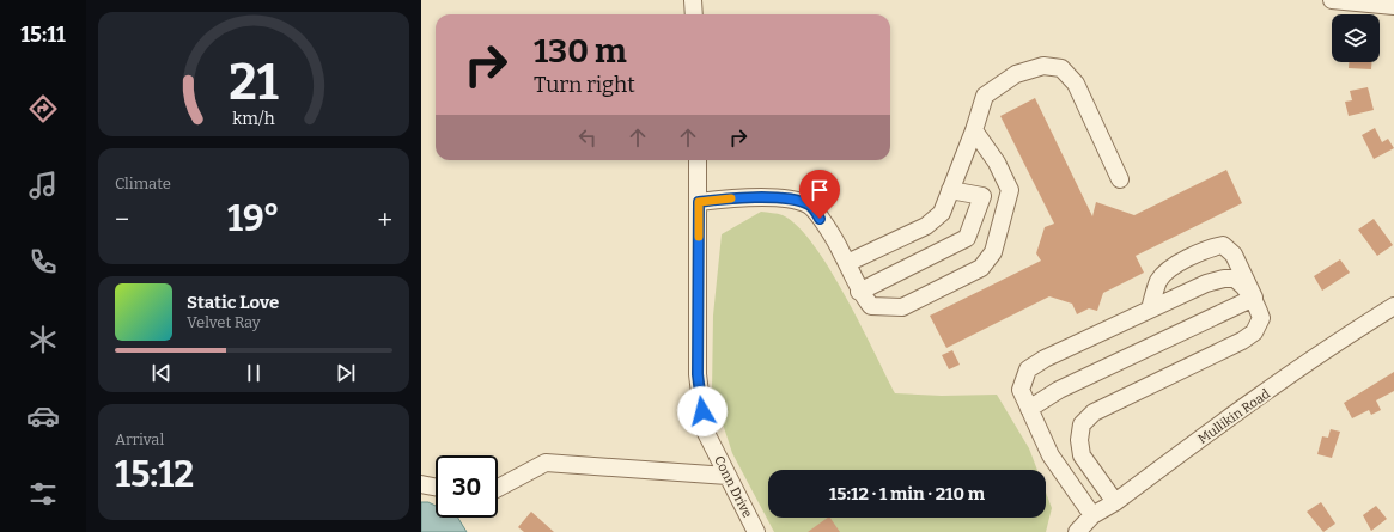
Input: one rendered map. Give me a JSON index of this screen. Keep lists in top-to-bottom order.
{
  "streets": {
    "street": ["Mullikin Road", "Conn Drive"]
  },
  "page": {
    "tabs": "15:11",
    "turn": ["130 m", "Turn right"],
    "tile": [
      "Climate",
      ["Arrival", "15:12"]
    ],
    "heat": ["−", "19°", "+"],
    "song": ["Static Love", "Velvet Ray"],
    "limit": "30",
    "trip": "15:12 · 1 min · 210 m",
    "gauge": ["21", "km/h"]
  }
}
